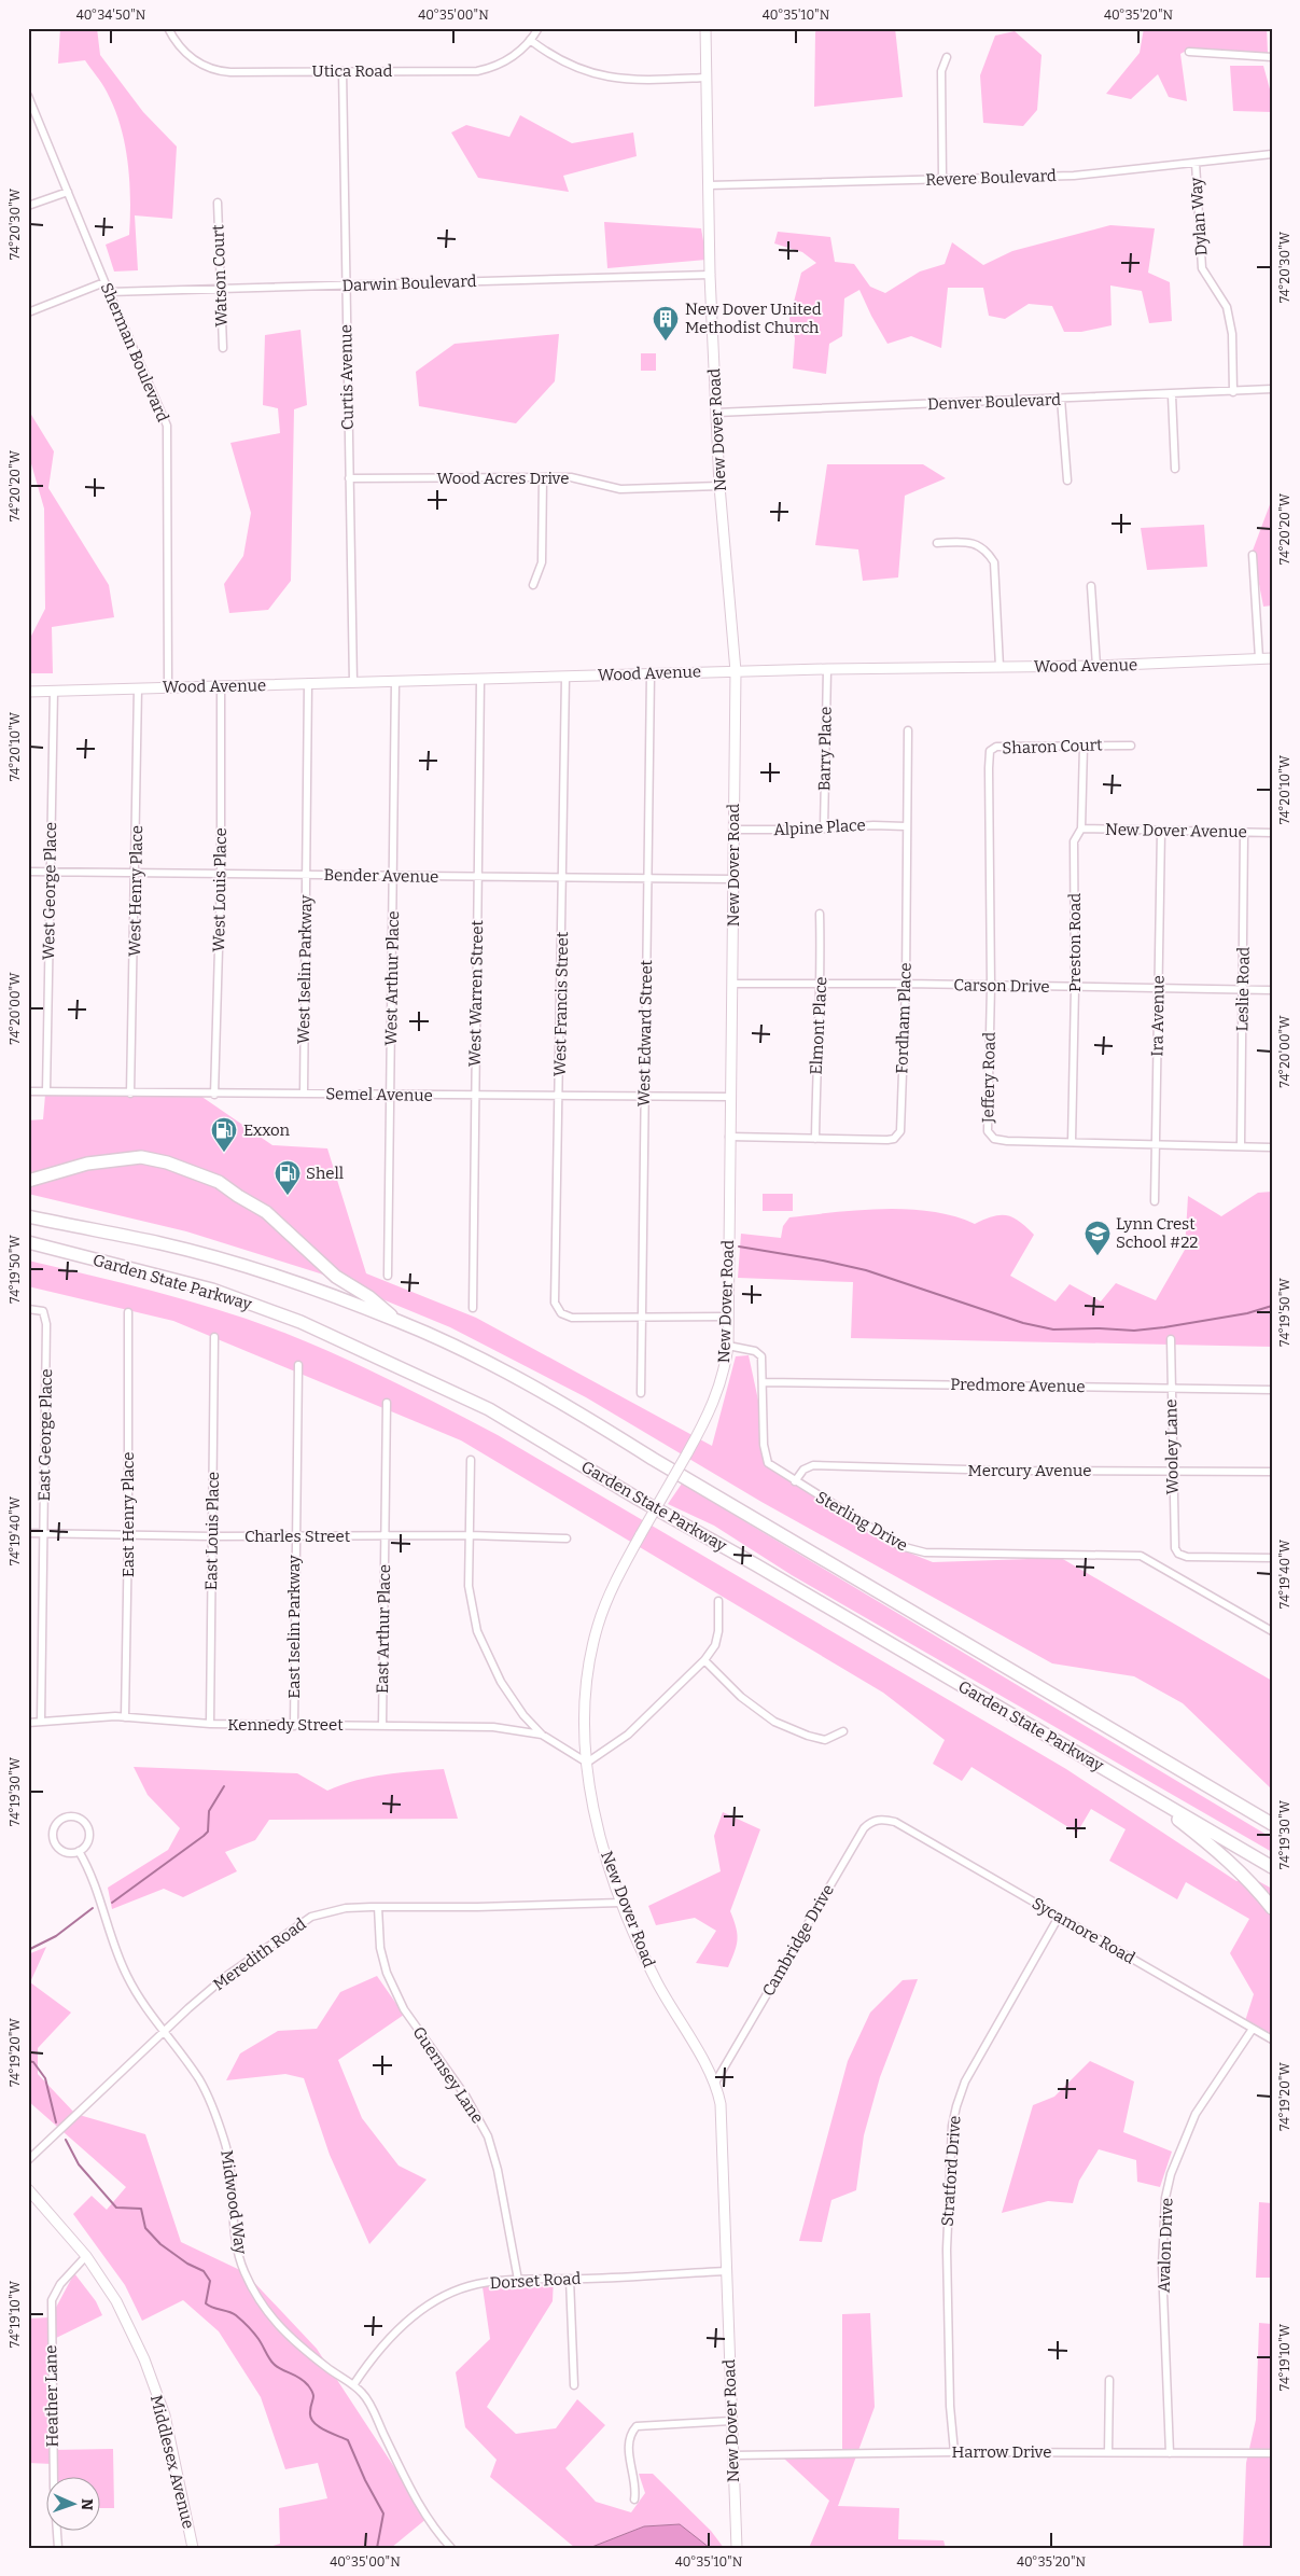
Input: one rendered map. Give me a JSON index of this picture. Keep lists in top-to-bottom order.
{
  "streets": {
    "highway": ["Garden State Parkway"],
    "street": [
      "Utica Road",
      "Revere Boulevard",
      "Dylan Way",
      "Watson Court",
      "Darwin Boulevard",
      "Sherman Boulevard",
      "Curtis Avenue",
      "Denver Boulevard",
      "New Dover Road",
      "Wood Acres Drive",
      "Wood Avenue",
      "Sharon Court",
      "Barry Place",
      "Alpine Place",
      "New Dover Avenue",
      "Bender Avenue",
      "West Louis Place",
      "West George Place",
      "West Henry Place",
      "Preston Road",
      "West Iselin Parkway",
      "West Arthur Place",
      "Carson Drive",
      "Leslie Road",
      "West Warren Street",
      "West Francis Street",
      "Ira Avenue",
      "Fordham Place",
      "Elmont Place",
      "West Edward Street",
      "Jeffery Road",
      "Semel Avenue",
      "Predmore Avenue",
      "East George Place",
      "Wooley Lane",
      "Mercury Avenue",
      "East Henry Place",
      "Sterling Drive",
      "East Louis Place",
      "Charles Street",
      "East Iselin Parkway",
      "East Arthur Place",
      "Kennedy Street",
      "Sycamore Road",
      "Cambridge Drive",
      "Meredith Road",
      "Guernsey Lane",
      "Stratford Drive",
      "Midwood Way",
      "Avalon Drive",
      "Dorset Road",
      "Heather Lane",
      "Harrow Drive",
      "Middlesex Avenue"
    ]
  },
  "crossings": [
    ["Utica Road", "Curtis Avenue"],
    ["Revere Boulevard", "Dylan Way"],
    ["Revere Boulevard", "New Dover Road"],
    ["Dylan Way", "Denver Boulevard"],
    ["Watson Court", "Darwin Boulevard"],
    ["Darwin Boulevard", "Sherman Boulevard"],
    ["Darwin Boulevard", "Curtis Avenue"],
    ["Darwin Boulevard", "New Dover Road"],
    ["Sherman Boulevard", "Wood Avenue"],
    ["Curtis Avenue", "Wood Acres Drive"],
    ["Curtis Avenue", "Wood Avenue"],
    ["Denver Boulevard", "New Dover Road"],
    ["New Dover Road", "Wood Acres Drive"],
    ["New Dover Road", "Wood Avenue"],
    ["New Dover Road", "Alpine Place"],
    ["New Dover Road", "Bender Avenue"],
    ["New Dover Road", "Carson Drive"],
    ["New Dover Road", "Fordham Place"],
    ["New Dover Road", "Semel Avenue"],
    ["New Dover Road", "Sterling Drive"],
    ["New Dover Road", "Cambridge Drive"],
    ["New Dover Road", "Meredith Road"],
    ["New Dover Road", "Dorset Road"],
    ["New Dover Road", "Harrow Drive"],
    ["Wood Avenue", "Barry Place"],
    ["Wood Avenue", "West Louis Place"],
    ["Wood Avenue", "West George Place"],
    ["Wood Avenue", "West Henry Place"],
    ["Wood Avenue", "West Iselin Parkway"],
    ["Wood Avenue", "West Arthur Place"],
    ["Wood Avenue", "West Warren Street"],
    ["Wood Avenue", "West Francis Street"],
    ["Wood Avenue", "West Edward Street"],
    ["Sharon Court", "Preston Road"],
    ["Sharon Court", "Jeffery Road"],
    ["Barry Place", "Alpine Place"],
    ["Alpine Place", "Fordham Place"],
    ["New Dover Avenue", "Preston Road"],
    ["New Dover Avenue", "Leslie Road"],
    ["New Dover Avenue", "Ira Avenue"],
    ["Bender Avenue", "West Louis Place"],
    ["Bender Avenue", "West George Place"],
    ["Bender Avenue", "West Henry Place"],
    ["Bender Avenue", "West Iselin Parkway"],
    ["Bender Avenue", "West Arthur Place"],
    ["Bender Avenue", "West Warren Street"],
    ["Bender Avenue", "West Francis Street"],
    ["Bender Avenue", "West Edward Street"],
    ["West Louis Place", "Semel Avenue"],
    ["West George Place", "Semel Avenue"],
    ["West Henry Place", "Semel Avenue"],
    ["Preston Road", "Carson Drive"],
    ["Preston Road", "Jeffery Road"],
    ["West Iselin Parkway", "Semel Avenue"],
    ["West Arthur Place", "Semel Avenue"],
    ["Carson Drive", "Leslie Road"],
    ["Carson Drive", "Ira Avenue"],
    ["Carson Drive", "Fordham Place"],
    ["Carson Drive", "Elmont Place"],
    ["Carson Drive", "Jeffery Road"],
    ["Leslie Road", "Jeffery Road"],
    ["West Warren Street", "Semel Avenue"],
    ["West Francis Street", "West Edward Street"],
    ["West Francis Street", "Semel Avenue"],
    ["Ira Avenue", "Jeffery Road"],
    ["Fordham Place", "Elmont Place"],
    ["West Edward Street", "Semel Avenue"],
    ["Predmore Avenue", "Wooley Lane"],
    ["Predmore Avenue", "Sterling Drive"],
    ["East George Place", "Charles Street"],
    ["East George Place", "Kennedy Street"],
    ["Wooley Lane", "Mercury Avenue"],
    ["Mercury Avenue", "Sterling Drive"],
    ["East Henry Place", "Charles Street"],
    ["East Henry Place", "Kennedy Street"],
    ["East Louis Place", "Charles Street"],
    ["East Louis Place", "Kennedy Street"],
    ["Charles Street", "East Iselin Parkway"],
    ["Charles Street", "East Arthur Place"],
    ["East Iselin Parkway", "Kennedy Street"],
    ["East Arthur Place", "Kennedy Street"],
    ["Sycamore Road", "Cambridge Drive"],
    ["Sycamore Road", "Stratford Drive"],
    ["Sycamore Road", "Avalon Drive"],
    ["Meredith Road", "Guernsey Lane"],
    ["Meredith Road", "Midwood Way"],
    ["Guernsey Lane", "Dorset Road"],
    ["Stratford Drive", "Harrow Drive"],
    ["Midwood Way", "Dorset Road"],
    ["Avalon Drive", "Harrow Drive"],
    ["Heather Lane", "Middlesex Avenue"]
  ],
  "places": {
    "building": ["New Dover United Methodist Church"],
    "fuel station": ["Exxon", "Shell"],
    "school or university": ["Lynn Crest School #22"]
  },
  "north": "right",
  "coordinates": [
    "40°34'50\"N",
    "40°35'00\"N",
    "40°35'10\"N",
    "40°35'20\"N",
    "74°20'30\"W",
    "74°20'20\"W",
    "74°20'10\"W",
    "74°20'00\"W",
    "74°19'50\"W",
    "74°19'40\"W",
    "74°19'30\"W",
    "74°19'20\"W",
    "74°19'10\"W"
  ]
}
